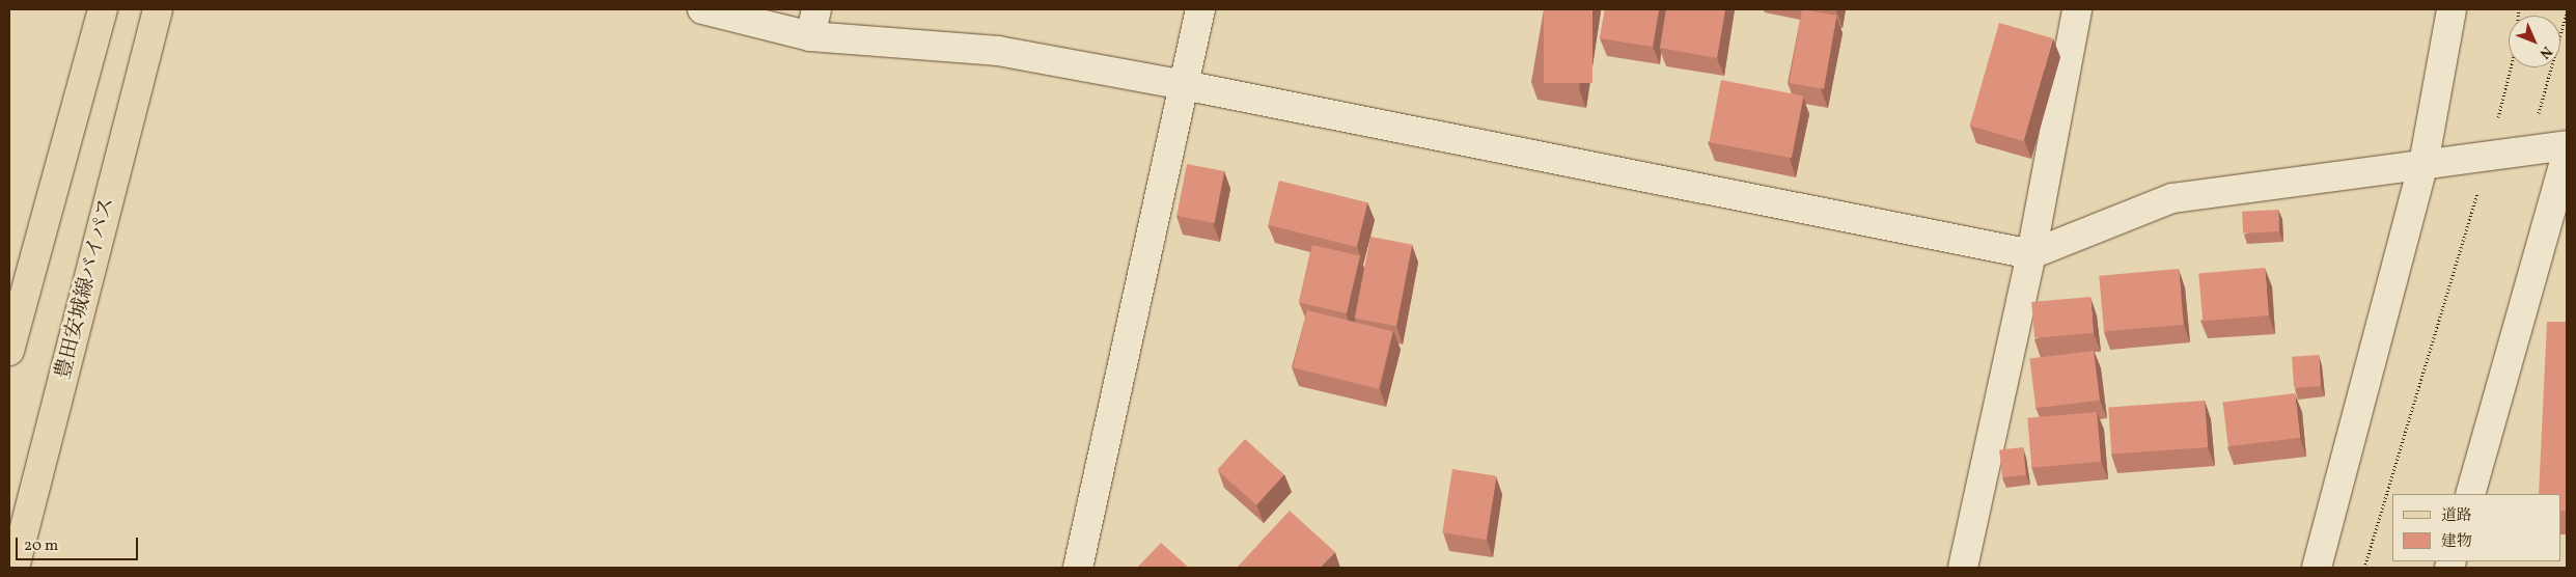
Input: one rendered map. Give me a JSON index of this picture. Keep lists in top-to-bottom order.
{
  "streets": {
    "main road": ["豊田安城線バイパス"]
  },
  "legend": ["道路", "建物"],
  "scale_bar": "20 m",
  "north": "bottom right"
}
